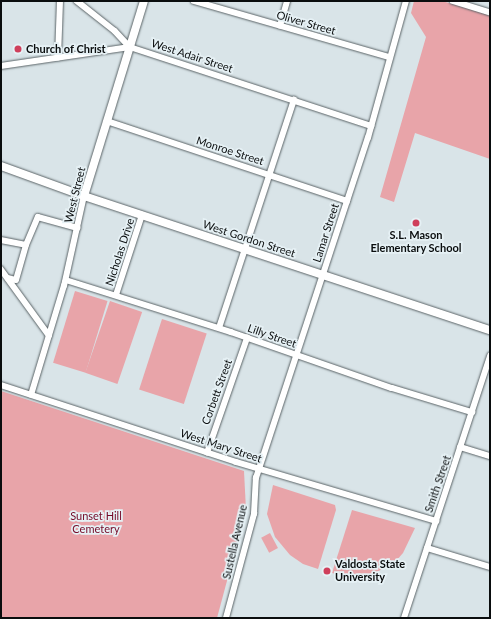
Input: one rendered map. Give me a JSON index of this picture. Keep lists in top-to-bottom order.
{
  "streets": {
    "street": [
      "Oliver Street",
      "West Adair Street",
      "Monroe Street",
      "West Street",
      "Lamar Street",
      "West Gordon Street",
      "Nicholas Drive",
      "Lilly Street",
      "Corbett Street",
      "West Mary Street",
      "Smith Street",
      "Sustella Avenue"
    ]
  },
  "crossings": [
    ["Oliver Street", "Lamar Street"],
    ["West Adair Street", "West Street"],
    ["West Adair Street", "Lamar Street"],
    ["Monroe Street", "West Street"],
    ["Monroe Street", "Lamar Street"],
    ["West Street", "West Gordon Street"],
    ["West Street", "Lilly Street"],
    ["West Street", "West Mary Street"],
    ["Lamar Street", "West Gordon Street"],
    ["Lamar Street", "Lilly Street"],
    ["Lamar Street", "West Mary Street"],
    ["Lamar Street", "Sustella Avenue"],
    ["West Gordon Street", "Nicholas Drive"],
    ["Nicholas Drive", "Lilly Street"],
    ["Lilly Street", "Corbett Street"],
    ["Lilly Street", "Smith Street"],
    ["Corbett Street", "West Mary Street"],
    ["West Mary Street", "Smith Street"],
    ["West Mary Street", "Sustella Avenue"]
  ],
  "parks": ["Sunset Hill Cemetery"],
  "places": ["Church of Christ", "S.L. Mason Elementary School", "Valdosta State University"]
}
